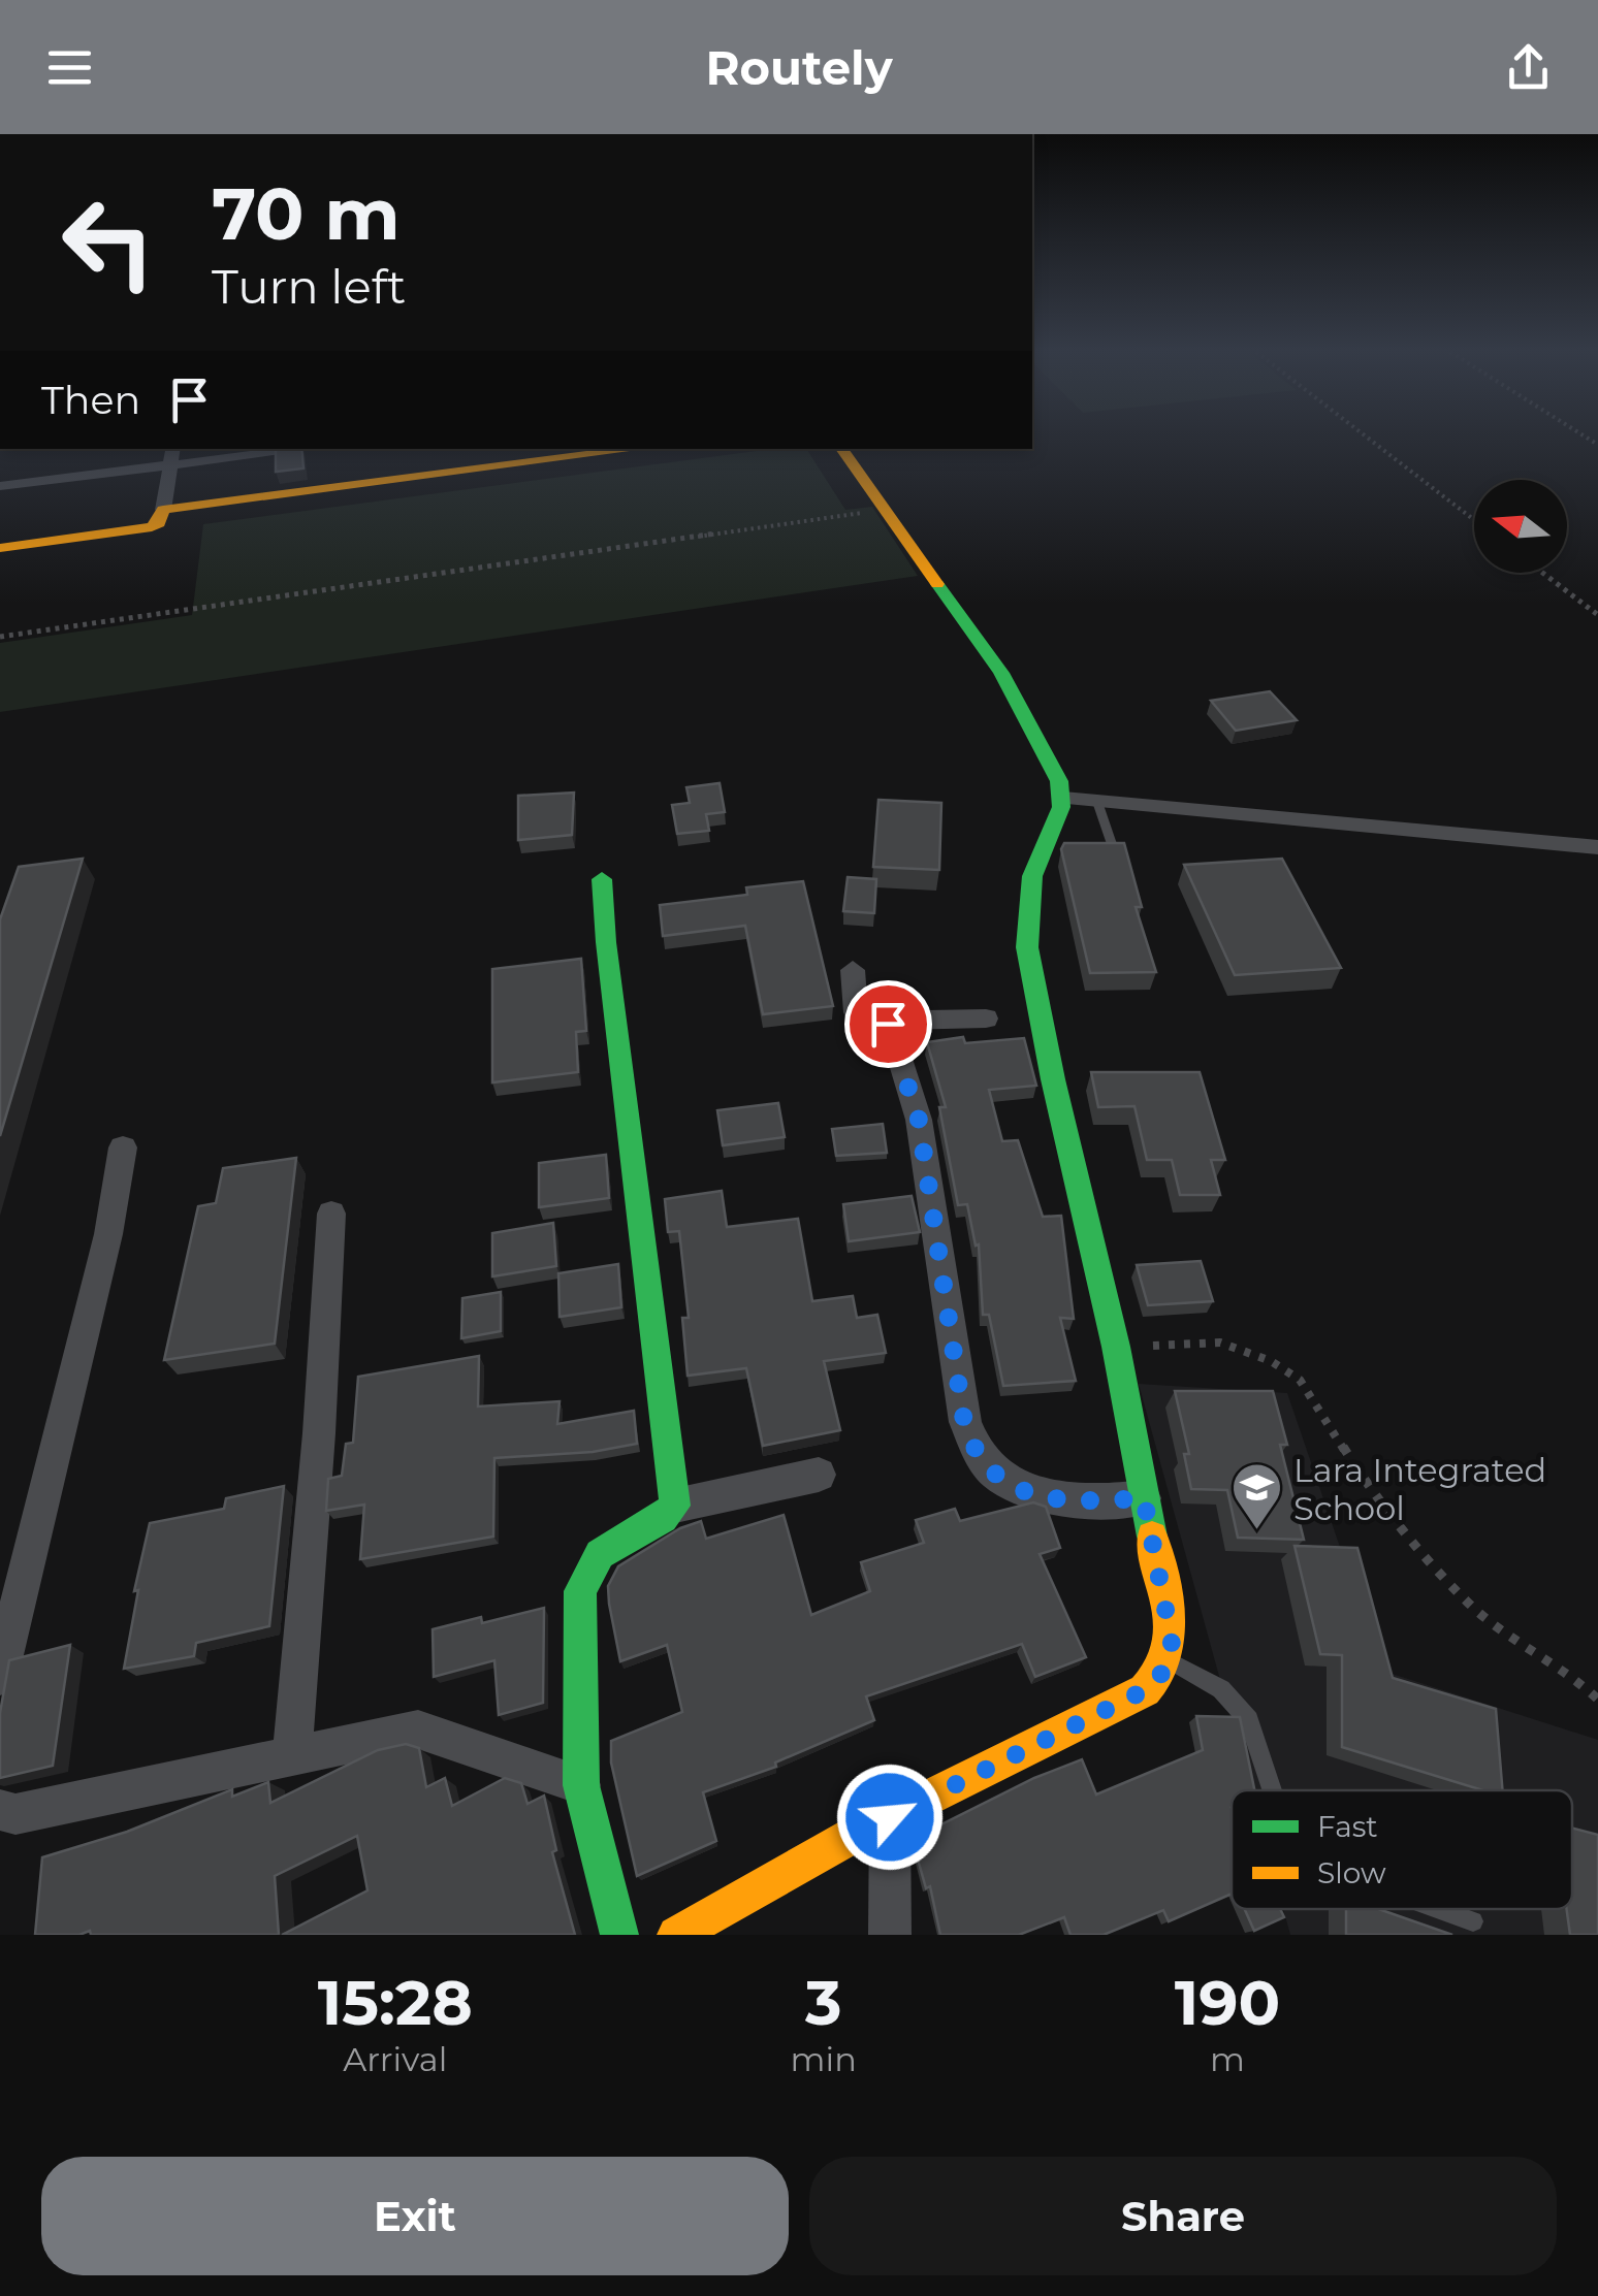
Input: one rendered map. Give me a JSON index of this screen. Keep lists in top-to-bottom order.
{
  "places": {
    "school or university": ["Lara Integrated School"]
  },
  "legend": ["Fast", "Slow"],
  "north": "left",
  "page": {
    "header": "Routely",
    "turn": ["70 m", "Turn left"],
    "then": "Then",
    "eta": [
      "15:28",
      "Arrival",
      "3",
      "min",
      "190",
      "m"
    ],
    "buttons": ["Exit", "Share"]
  }
}
